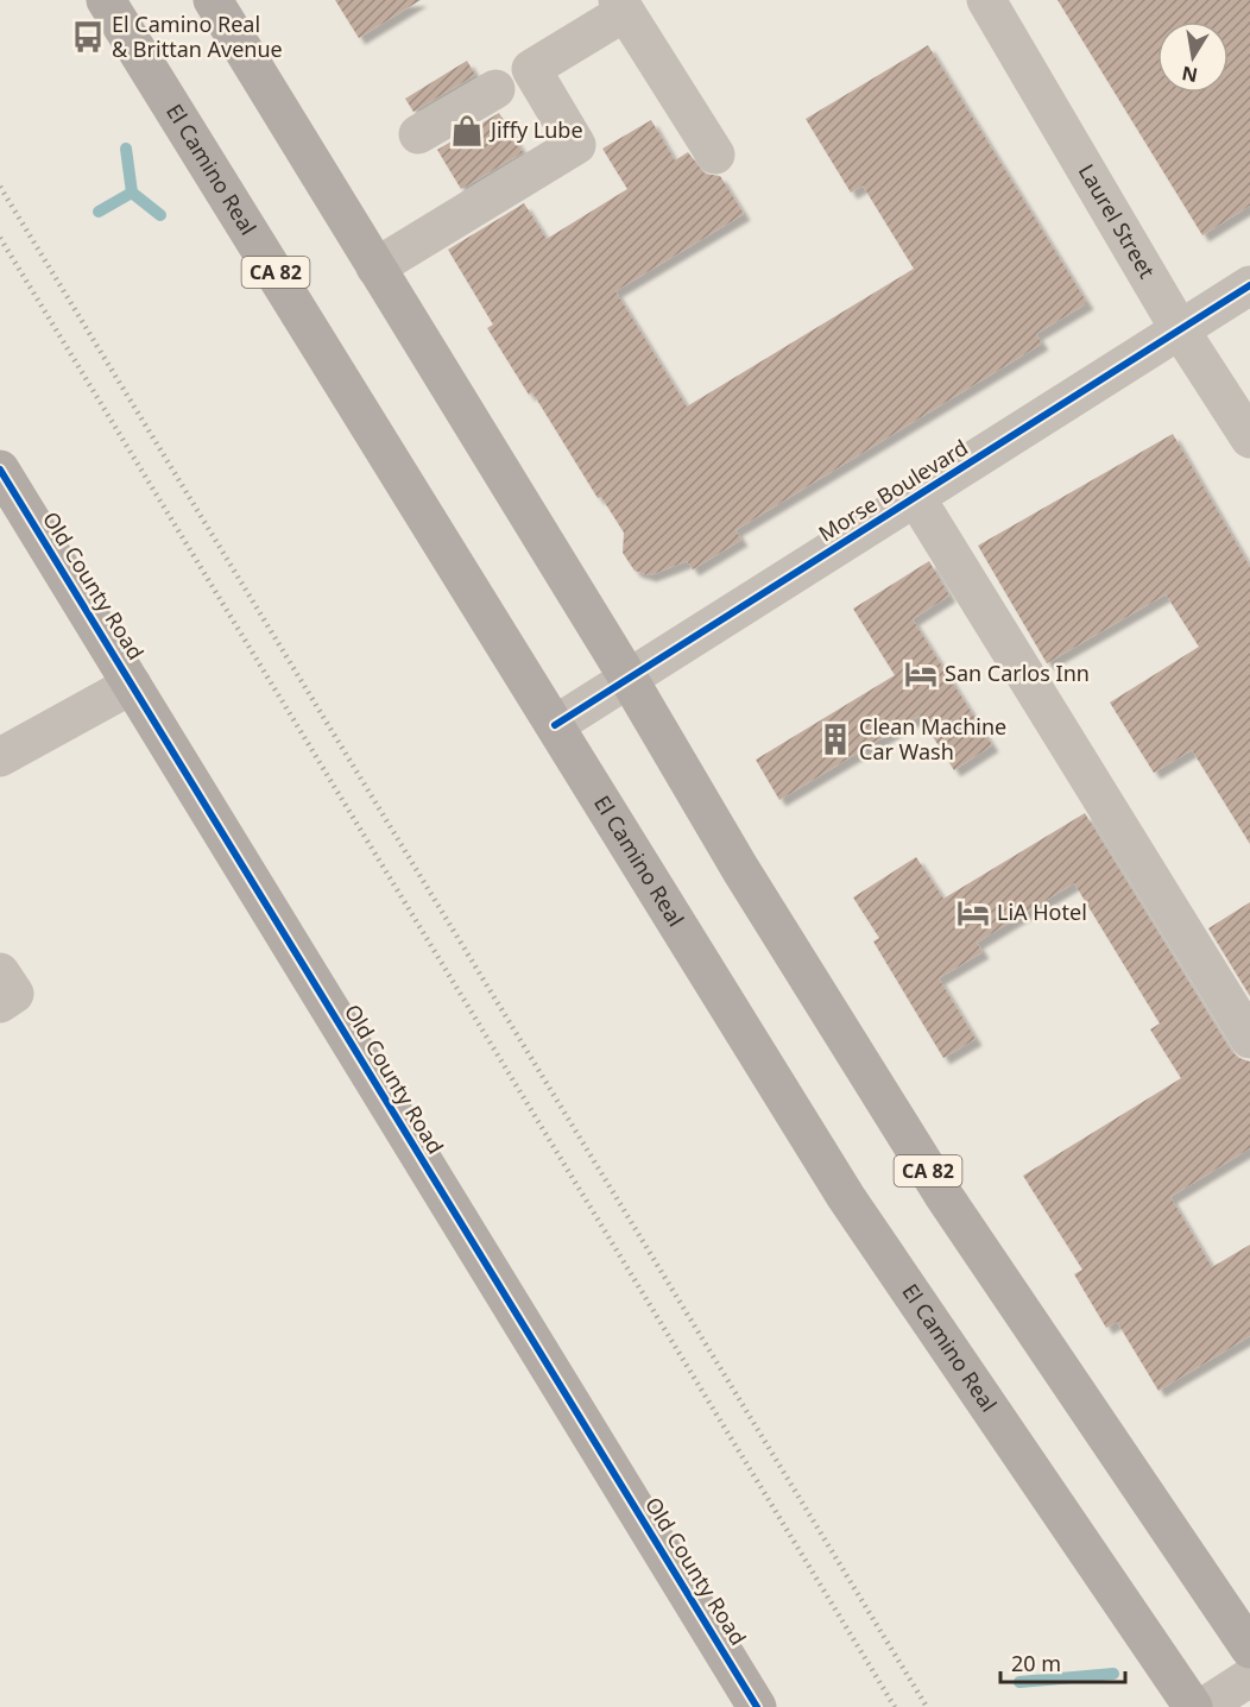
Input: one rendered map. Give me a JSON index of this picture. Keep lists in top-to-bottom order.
{
  "streets": {
    "main road": ["El Camino Real", "CA 82", "Old County Road"],
    "street": ["Laurel Street", "Morse Boulevard"]
  },
  "crossings": [
    ["El Camino Real", "Morse Boulevard"],
    ["Laurel Street", "Morse Boulevard"],
    ["CA 82", "Morse Boulevard"]
  ],
  "places": {
    "bus stop": ["El Camino Real & Brittan Avenue"],
    "shop": ["Jiffy Lube"],
    "hotel": ["San Carlos Inn", "LiA Hotel"],
    "building": ["Clean Machine Car Wash"]
  },
  "scale_bar": "20 m",
  "north": "bottom"
}
